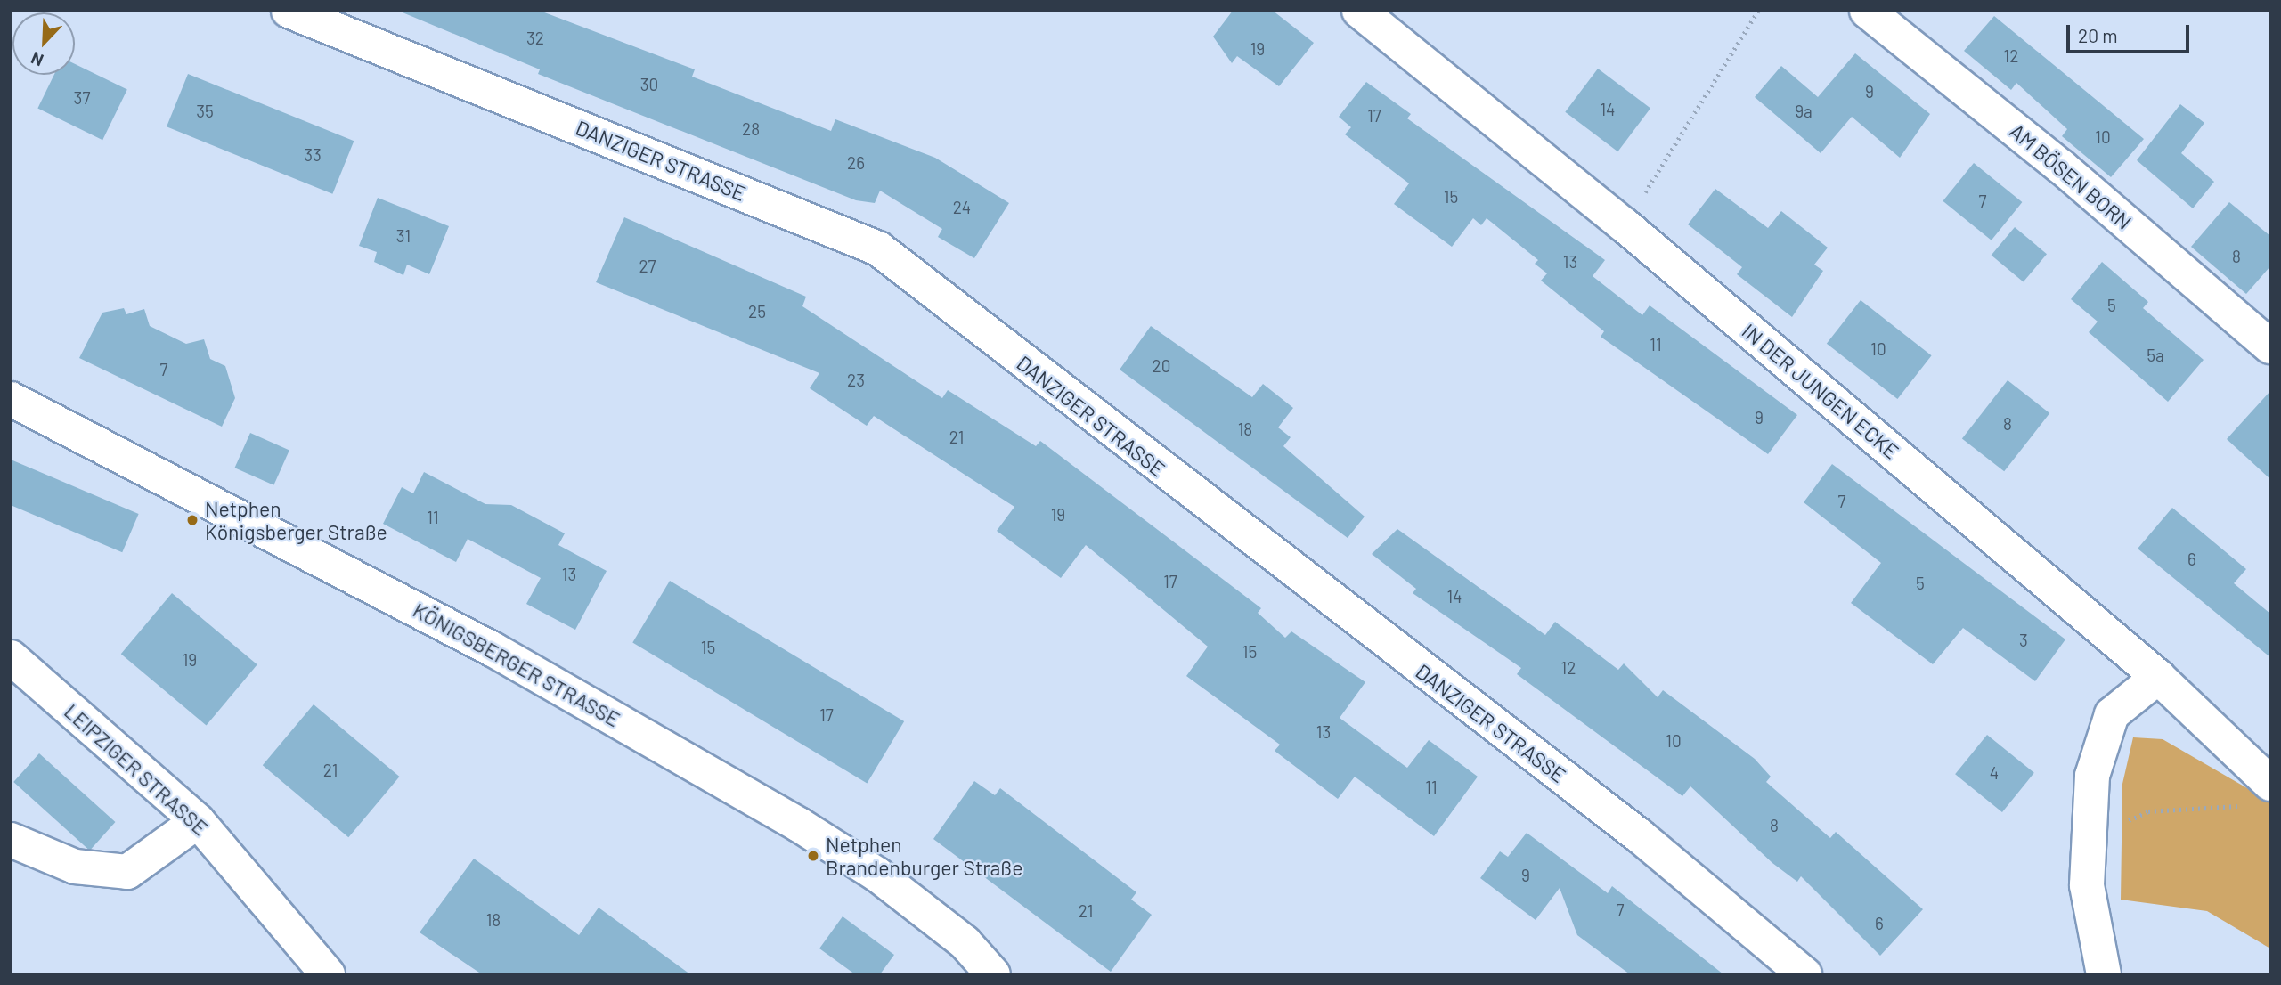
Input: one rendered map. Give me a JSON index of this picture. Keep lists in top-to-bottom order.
{
  "streets": {
    "street": [
      "DANZIGER STRASSE",
      "AM BÖSEN BORN",
      "IN DER JUNGEN ECKE",
      "KÖNIGSBERGER STRASSE",
      "LEIPZIGER STRASSE"
    ]
  },
  "places": ["Netphen Königsberger Straße", "Netphen Brandenburger Straße"],
  "house_numbers": [
    "32",
    "19",
    "12",
    "30",
    "9",
    "37",
    "14",
    "35",
    "9a",
    "17",
    "28",
    "10",
    "33",
    "26",
    "15",
    "7",
    "24",
    "31",
    "8",
    "13",
    "27",
    "5",
    "25",
    "11",
    "10",
    "5a",
    "20",
    "7",
    "23",
    "9",
    "8",
    "18",
    "21",
    "7",
    "19",
    "11",
    "6",
    "13",
    "17",
    "5",
    "14",
    "3",
    "15",
    "15",
    "19",
    "12",
    "17",
    "13",
    "10",
    "21",
    "4",
    "11",
    "8",
    "9",
    "7",
    "21",
    "18",
    "6"
  ],
  "scale_bar": "20 m",
  "north": "bottom left"
}
